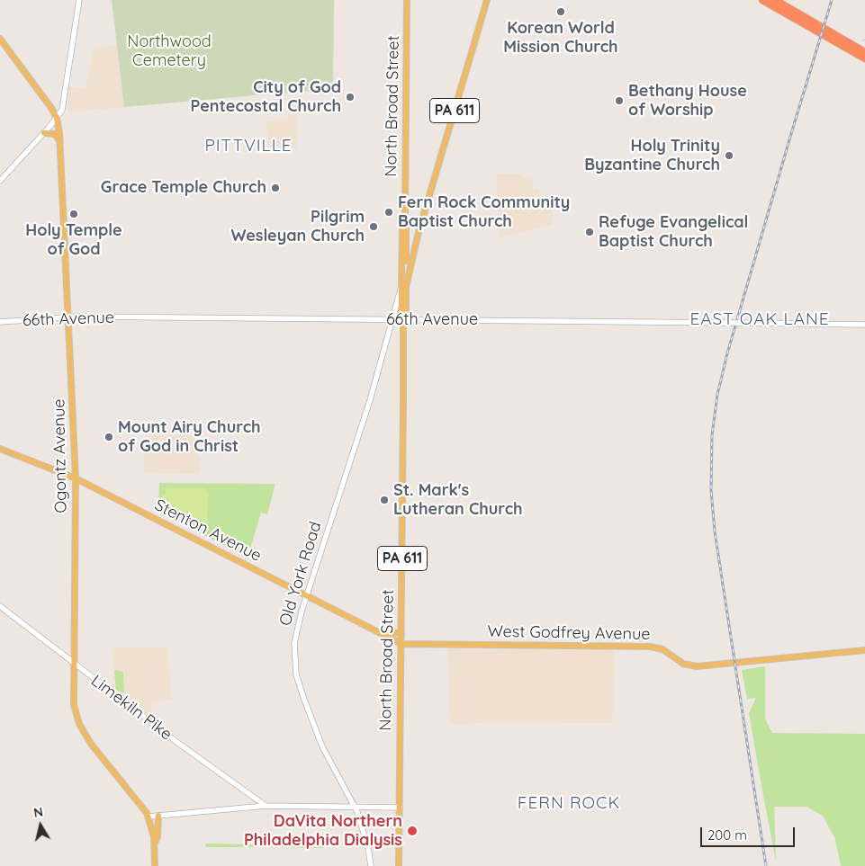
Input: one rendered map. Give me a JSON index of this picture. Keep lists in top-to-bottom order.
{
  "streets": {
    "main road": [
      "North Broad Street",
      "PA 611",
      "Ogontz Avenue",
      "Stenton Avenue",
      "Old York Road",
      "West Godfrey Avenue"
    ],
    "street": ["66th Avenue", "Limekiln Pike"]
  },
  "crossings": [
    ["North Broad Street", "66th Avenue"],
    ["North Broad Street", "Stenton Avenue"],
    ["North Broad Street", "Old York Road"],
    ["North Broad Street", "West Godfrey Avenue"],
    ["66th Avenue", "Ogontz Avenue"],
    ["66th Avenue", "Old York Road"],
    ["Ogontz Avenue", "Stenton Avenue"],
    ["Ogontz Avenue", "Limekiln Pike"],
    ["Stenton Avenue", "Old York Road"],
    ["Stenton Avenue", "West Godfrey Avenue"]
  ],
  "districts": ["PITTVILLE", "EAST OAK LANE", "FERN ROCK"],
  "parks": ["Northwood Cemetery"],
  "places": [
    "Korean World Mission Church",
    "City of God Pentecostal Church",
    "Bethany House of Worship",
    "Holy Trinity Byzantine Church",
    "Grace Temple Church",
    "Fern Rock Community Baptist Church",
    "Holy Temple of God",
    "Pilgrim Wesleyan Church",
    "Refuge Evangelical Baptist Church",
    "Mount Airy Church of God in Christ",
    "St. Mark's Lutheran Church",
    "DaVita Northern Philadelphia Dialysis"
  ],
  "scale_bar": "200 m",
  "north": "top"
}
